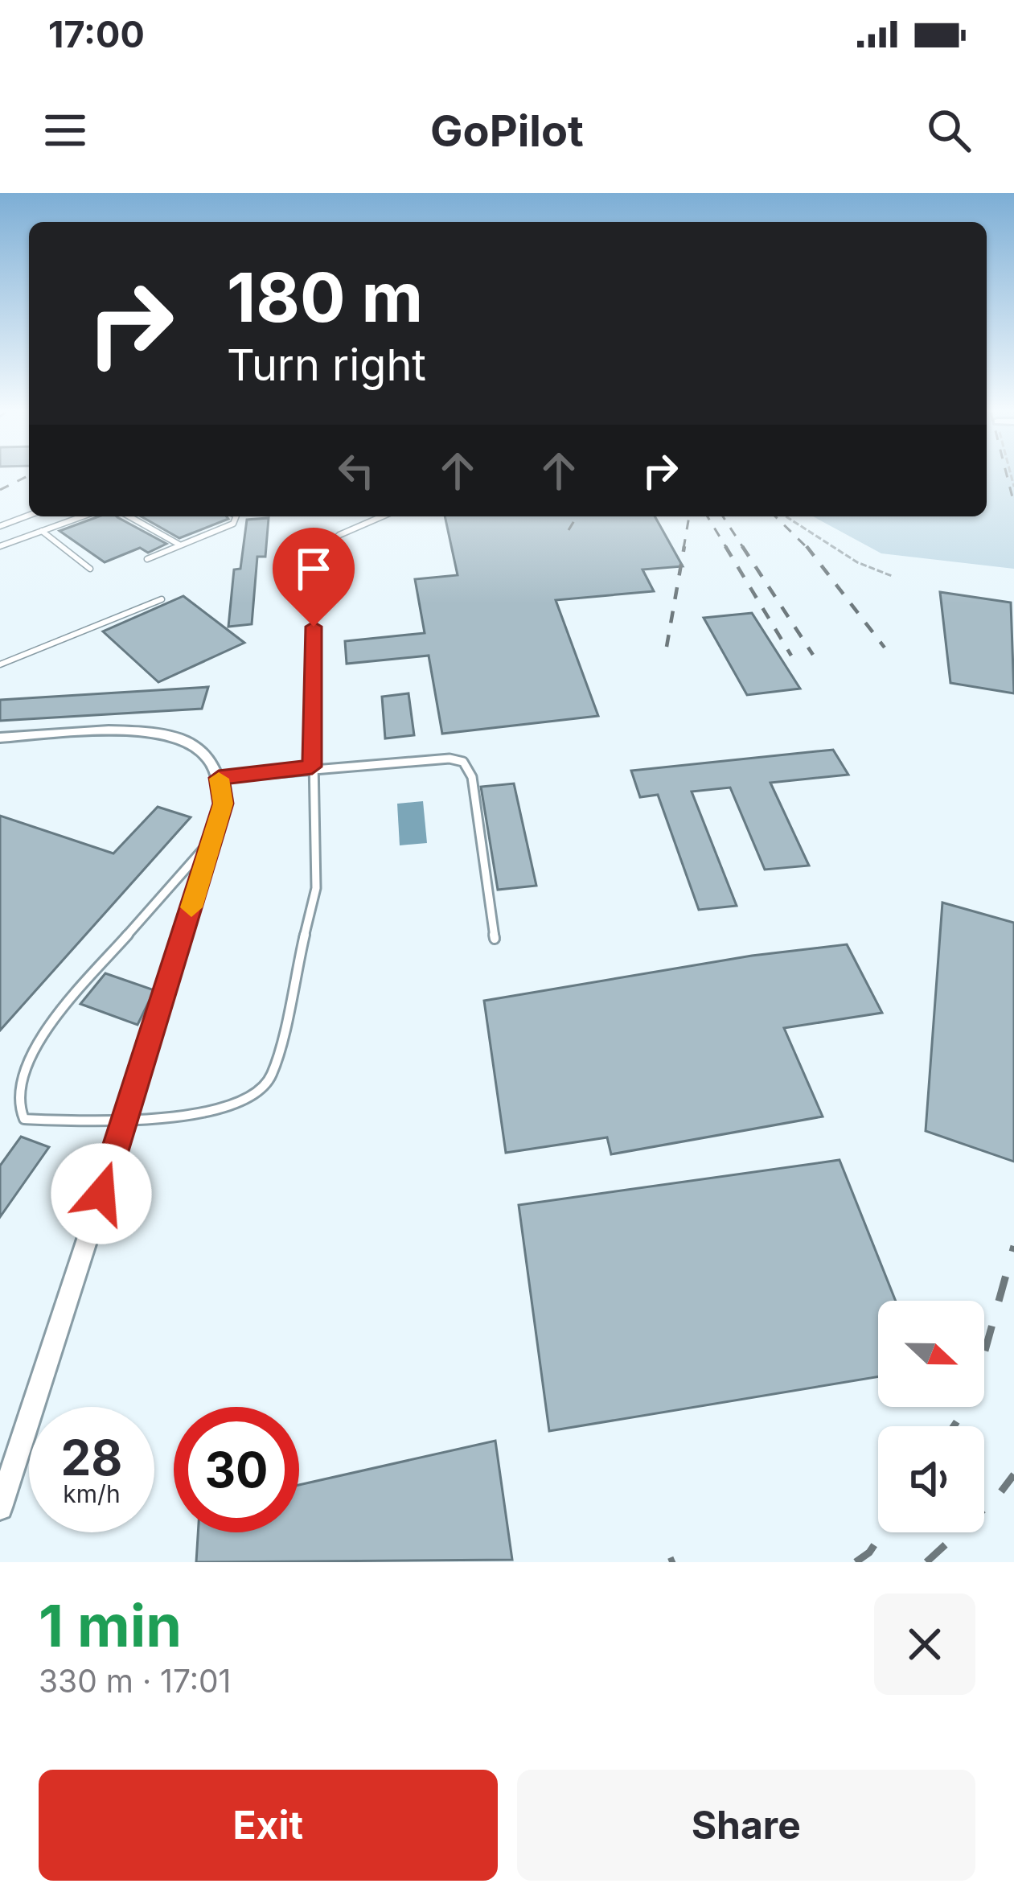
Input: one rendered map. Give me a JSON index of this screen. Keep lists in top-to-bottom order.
{
  "north": "right",
  "page": {
    "status": "17:00",
    "header": "GoPilot",
    "turn": ["180 m", "Turn right"],
    "speed": "28 km/h",
    "limit": "30",
    "heading": ["1 min", "330 m · 17:01"],
    "buttons": ["Exit", "Share"]
  }
}
